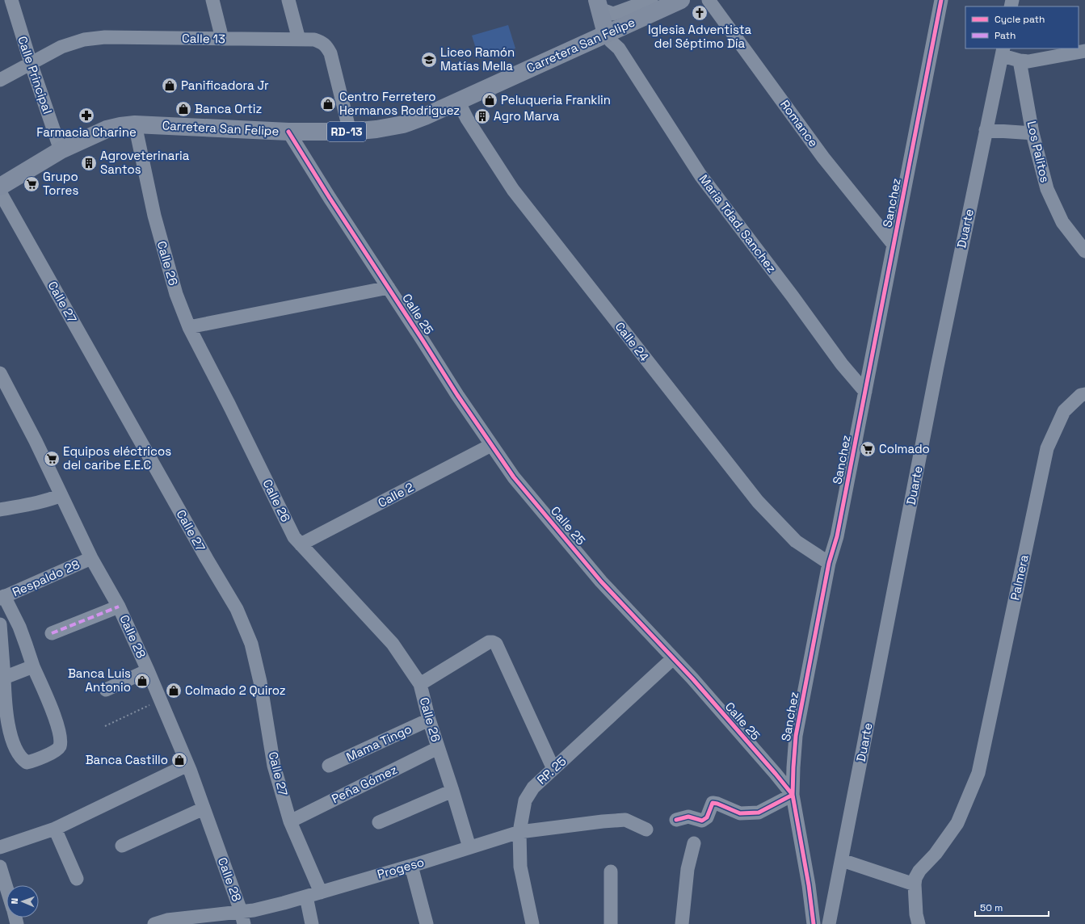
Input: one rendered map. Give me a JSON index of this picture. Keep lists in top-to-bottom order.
{
  "streets": {
    "main road": ["Carretera San Felipe", "RD-13"],
    "street": [
      "Calle 13",
      "Calle Principal",
      "Romance",
      "Los Palitos",
      "Sanchez",
      "Maria Tdad. Sanchez",
      "Duarte",
      "Calle 26",
      "Calle 27",
      "Calle 25",
      "Calle 24",
      "Calle 2",
      "Palmera",
      "Respaldo 28",
      "Calle 28",
      "Mama Tingo",
      "RP. 25",
      "Peña Gómez",
      "Progeso"
    ]
  },
  "crossings": [
    ["Calle 13", "Carretera San Felipe"],
    ["Calle 13", "Calle Principal"],
    ["Carretera San Felipe", "Calle Principal"],
    ["Carretera San Felipe", "Maria Tdad. Sanchez"],
    ["Carretera San Felipe", "Calle 26"],
    ["Carretera San Felipe", "Calle 25"],
    ["Carretera San Felipe", "Calle 24"],
    ["Romance", "Sanchez"],
    ["Sanchez", "Maria Tdad. Sanchez"],
    ["Sanchez", "Calle 25"],
    ["Sanchez", "Calle 24"],
    ["Calle 26", "Calle 2"],
    ["Calle 26", "Mama Tingo"],
    ["Calle 26", "Peña Gómez"],
    ["Calle 26", "Progeso"],
    ["Calle 27", "Peña Gómez"],
    ["Calle 27", "Progeso"],
    ["Calle 25", "Calle 2"],
    ["Calle 25", "RP. 25"],
    ["Respaldo 28", "Calle 28"],
    ["Calle 28", "Progeso"],
    ["RP. 25", "Progeso"]
  ],
  "places": {
    "church": ["Iglesia Adventista del Séptimo Día"],
    "school or university": ["Liceo Ramón Matías Mella"],
    "shop": [
      "Panificadora Jr",
      "Peluqueria Franklin",
      "Centro Ferretero Hermanos Rodriguez",
      "Banca Ortiz",
      "Banca Luis Antonio",
      "Colmado 2 Quiroz",
      "Banca Castillo"
    ],
    "pharmacy": ["Farmacia Charine"],
    "building": ["Agro Marva", "Agroveterinaria Santos"],
    "supermarket": ["Grupo Torres", "Colmado", "Equipos eléctricos del caribe E.E.C"]
  },
  "legend": ["Cycle path", "Path"],
  "scale_bar": "50 m",
  "north": "left"
}
